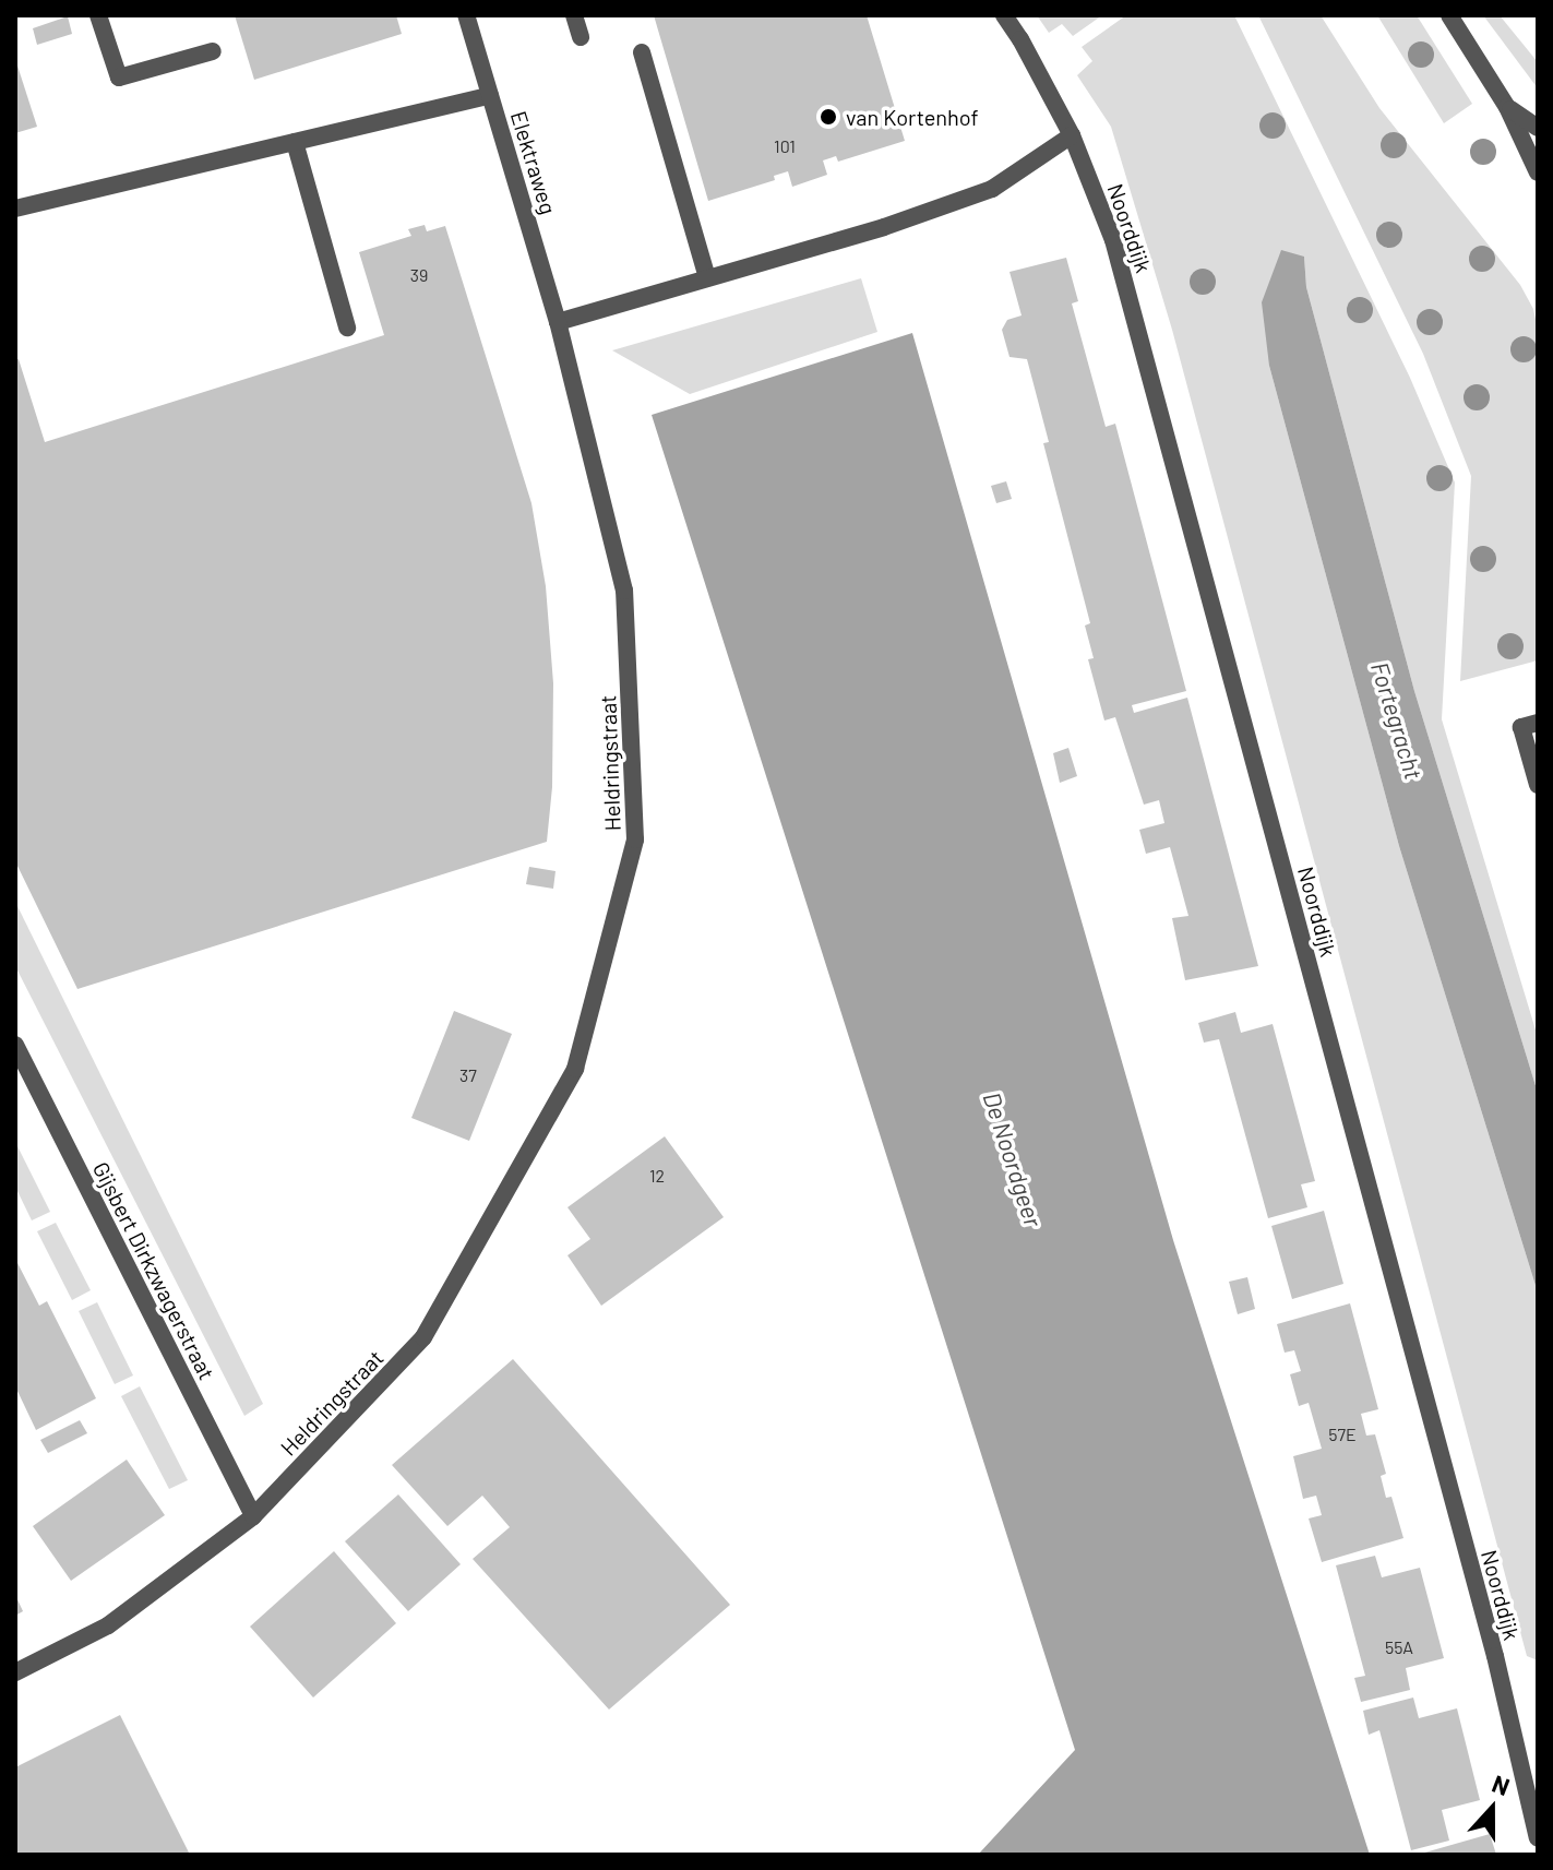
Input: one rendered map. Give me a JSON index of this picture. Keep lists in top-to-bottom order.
{
  "streets": {
    "street": [
      "Elektraweg",
      "Noorddijk",
      "Heldringstraat",
      "Gijsbert Dirkzwagerstraat"
    ]
  },
  "crossings": [
    ["Elektraweg", "Heldringstraat"],
    ["Heldringstraat", "Gijsbert Dirkzwagerstraat"]
  ],
  "water": ["Fortegracht", "De Noordgeer"],
  "places": ["van Kortenhof"],
  "house_numbers": [
    "101",
    "39",
    "37",
    "12",
    "57E",
    "55A"
  ],
  "north": "top"
}
